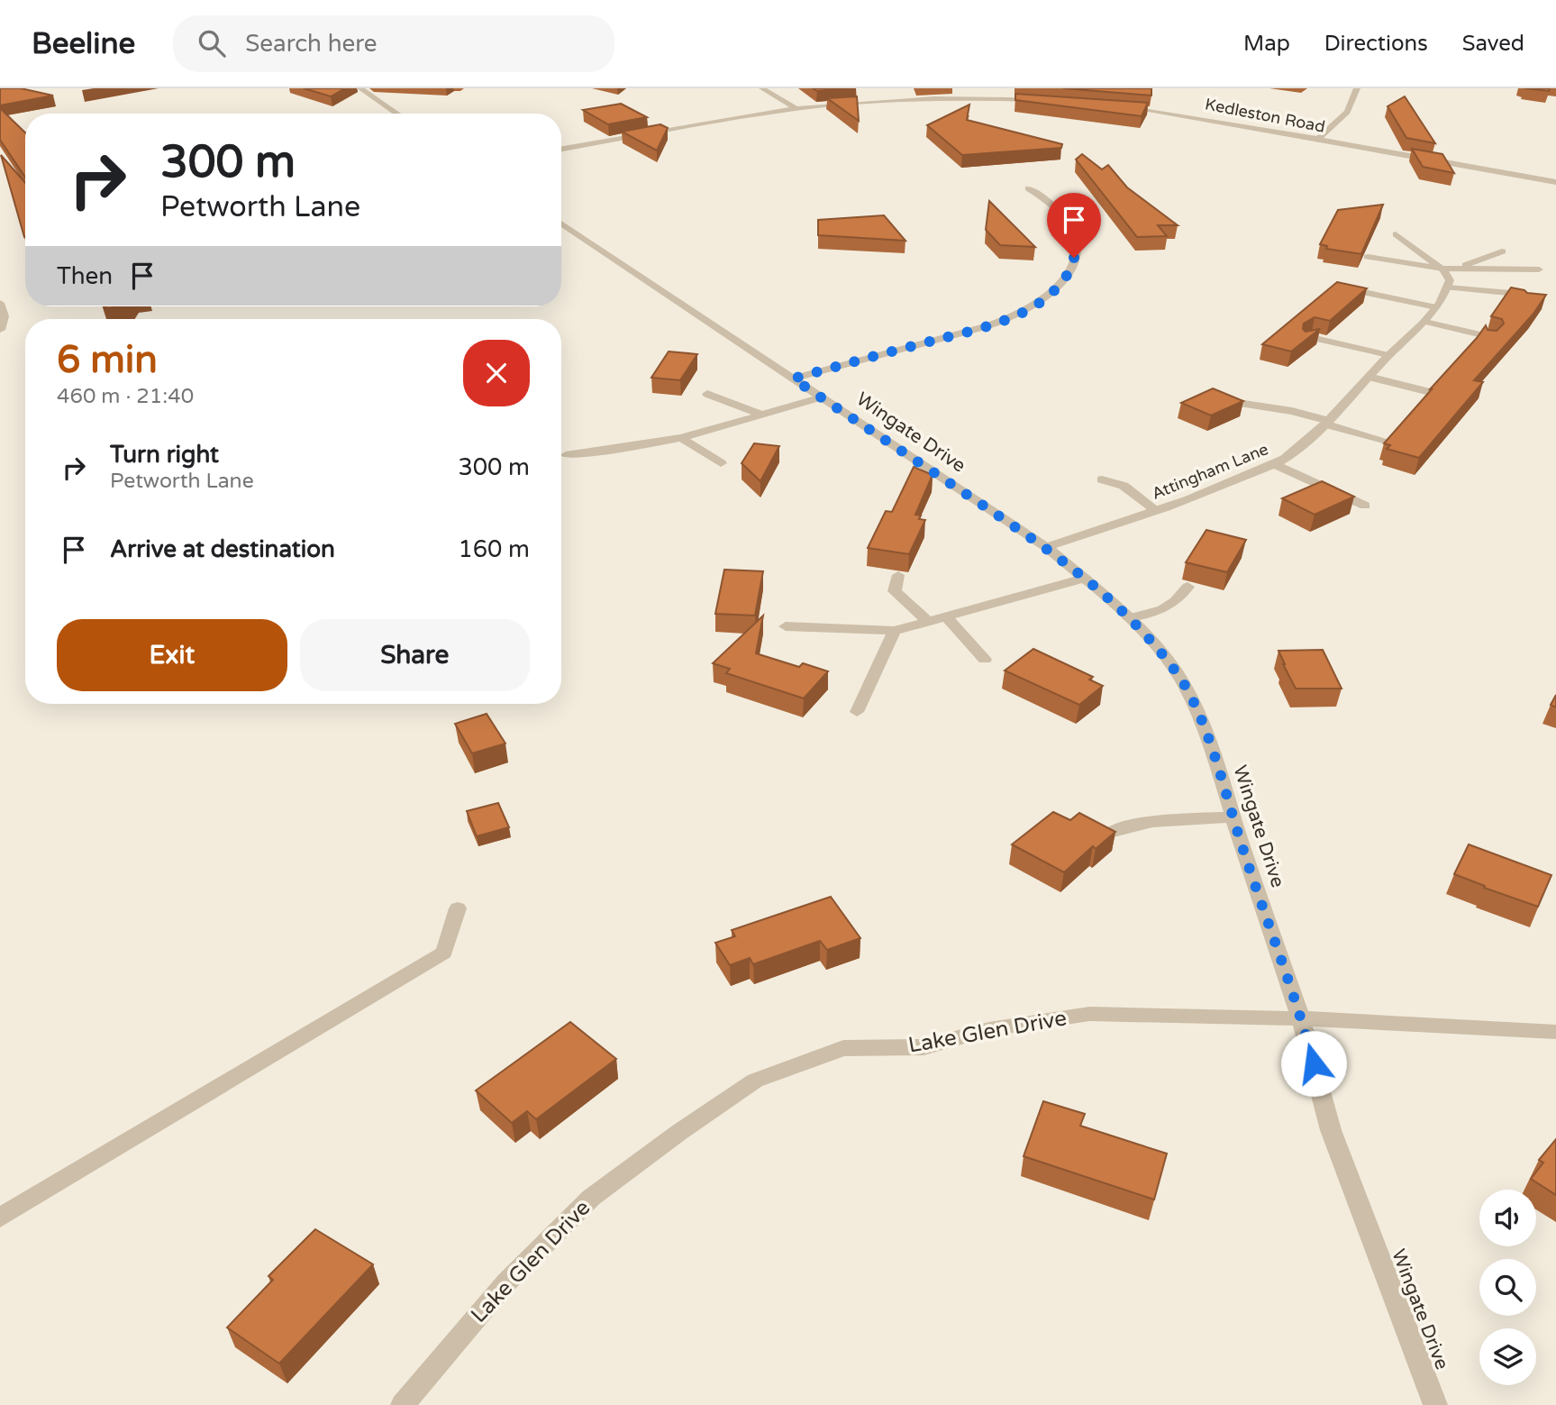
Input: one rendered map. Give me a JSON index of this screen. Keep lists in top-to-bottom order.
{
  "streets": {
    "street": [
      "Kedleston Road",
      "Wingate Drive",
      "Attingham Lane",
      "Lake Glen Drive"
    ]
  },
  "crossings": [
    ["Wingate Drive", "Attingham Lane"],
    ["Wingate Drive", "Lake Glen Drive"]
  ],
  "page": {
    "header": "Beeline",
    "search": "Search here",
    "nav": ["Map", "Directions", "Saved"],
    "turn": ["300 m", "Petworth Lane"],
    "then": "Then",
    "heading": ["6 min", "460 m · 21:40"],
    "list": [
      {
        "name": "Turn right",
        "note": "Petworth Lane",
        "value": "300 m"
      },
      {
        "name": "Arrive at destination",
        "value": "160 m"
      }
    ],
    "buttons": ["Exit", "Share"]
  }
}
